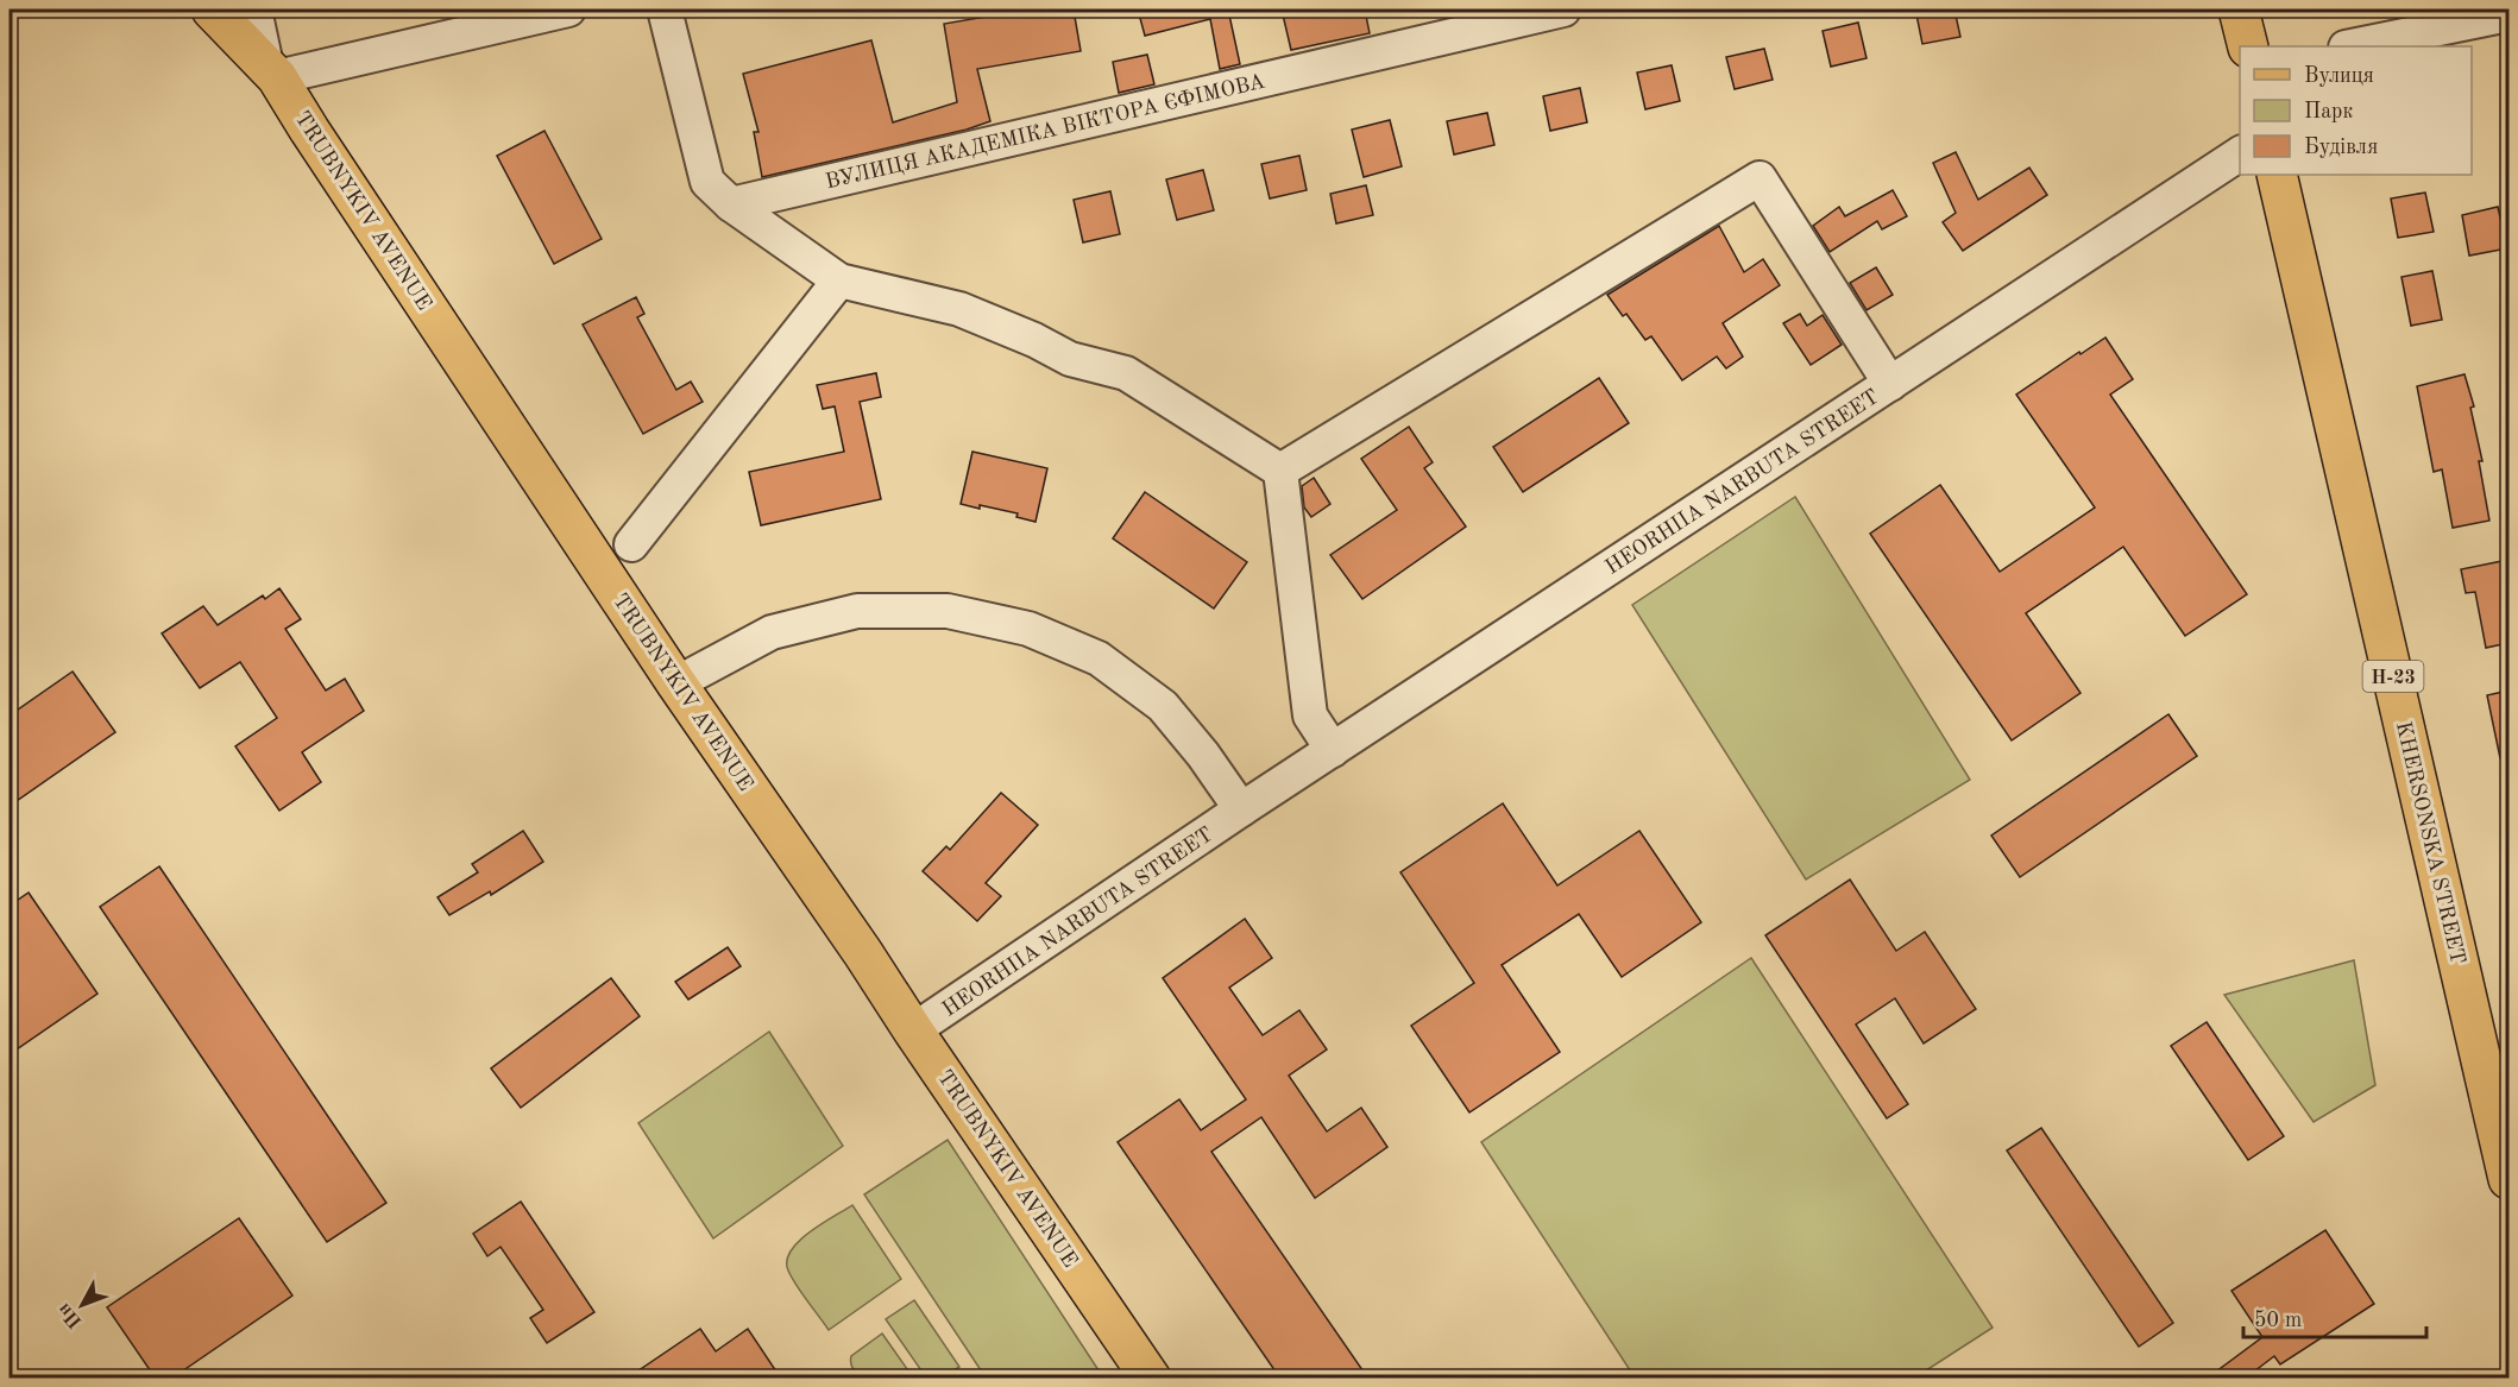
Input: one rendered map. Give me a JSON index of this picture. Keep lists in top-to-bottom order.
{
  "streets": {
    "main road": ["TRUBNYKIV AVENUE", "Н-23", "KHERSONSKA STREET"],
    "street": ["ВУЛИЦЯ АКАДЕМІКА ВІКТОРА ЄФІМОВА", "HEORHIIA NARBUTA STREET"]
  },
  "crossings": [
    ["TRUBNYKIV AVENUE", "HEORHIIA NARBUTA STREET"]
  ],
  "legend": ["Вулиця", "Парк", "Будівля"],
  "scale_bar": "50 m",
  "north": "bottom left"
}
